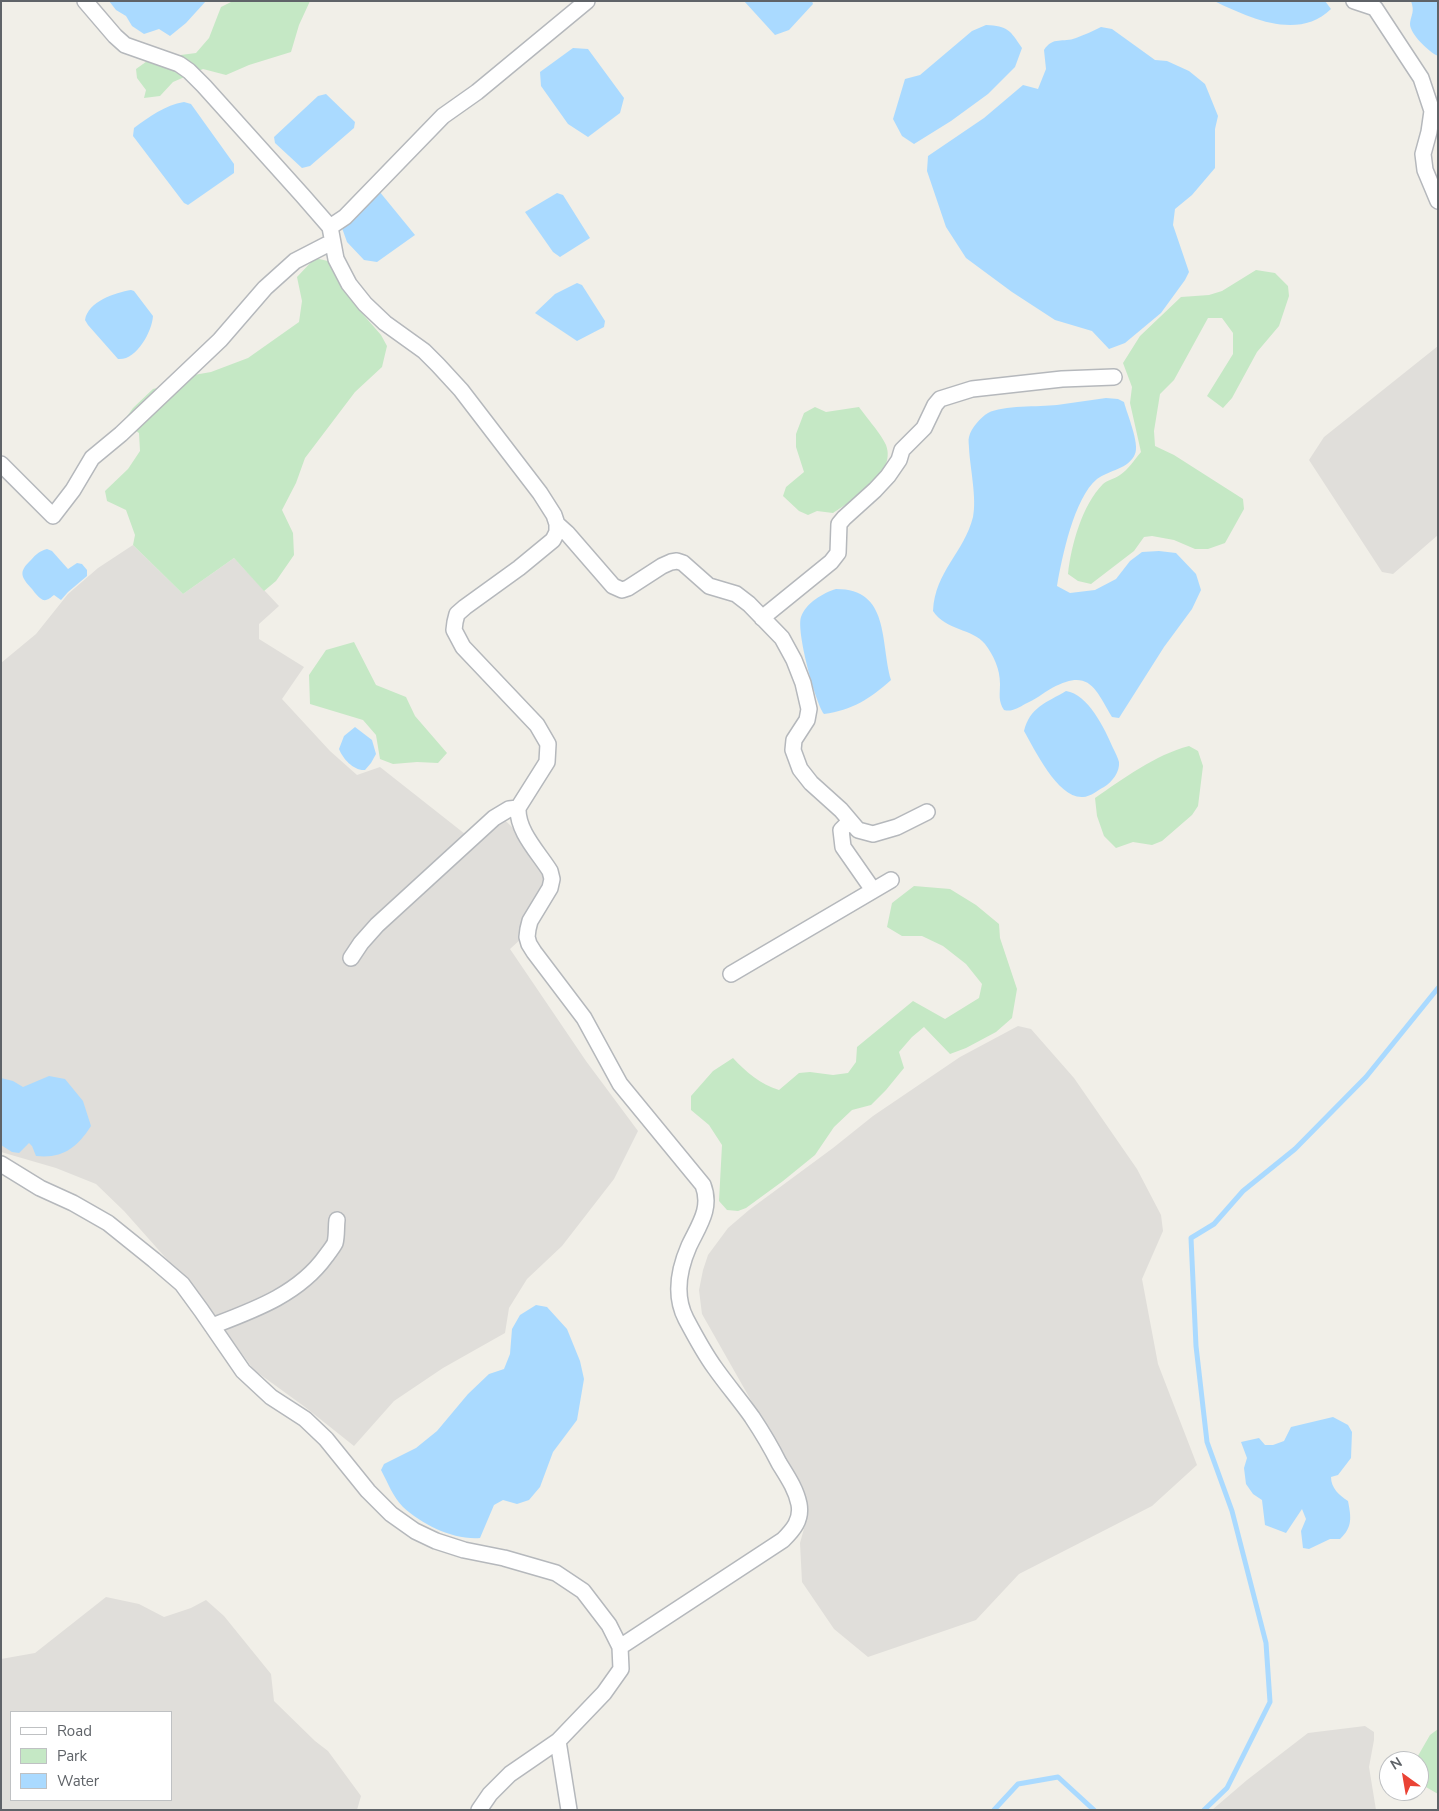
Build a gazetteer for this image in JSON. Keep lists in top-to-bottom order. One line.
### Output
{"legend":["Road","Park","Water"],"north":"top left"}
